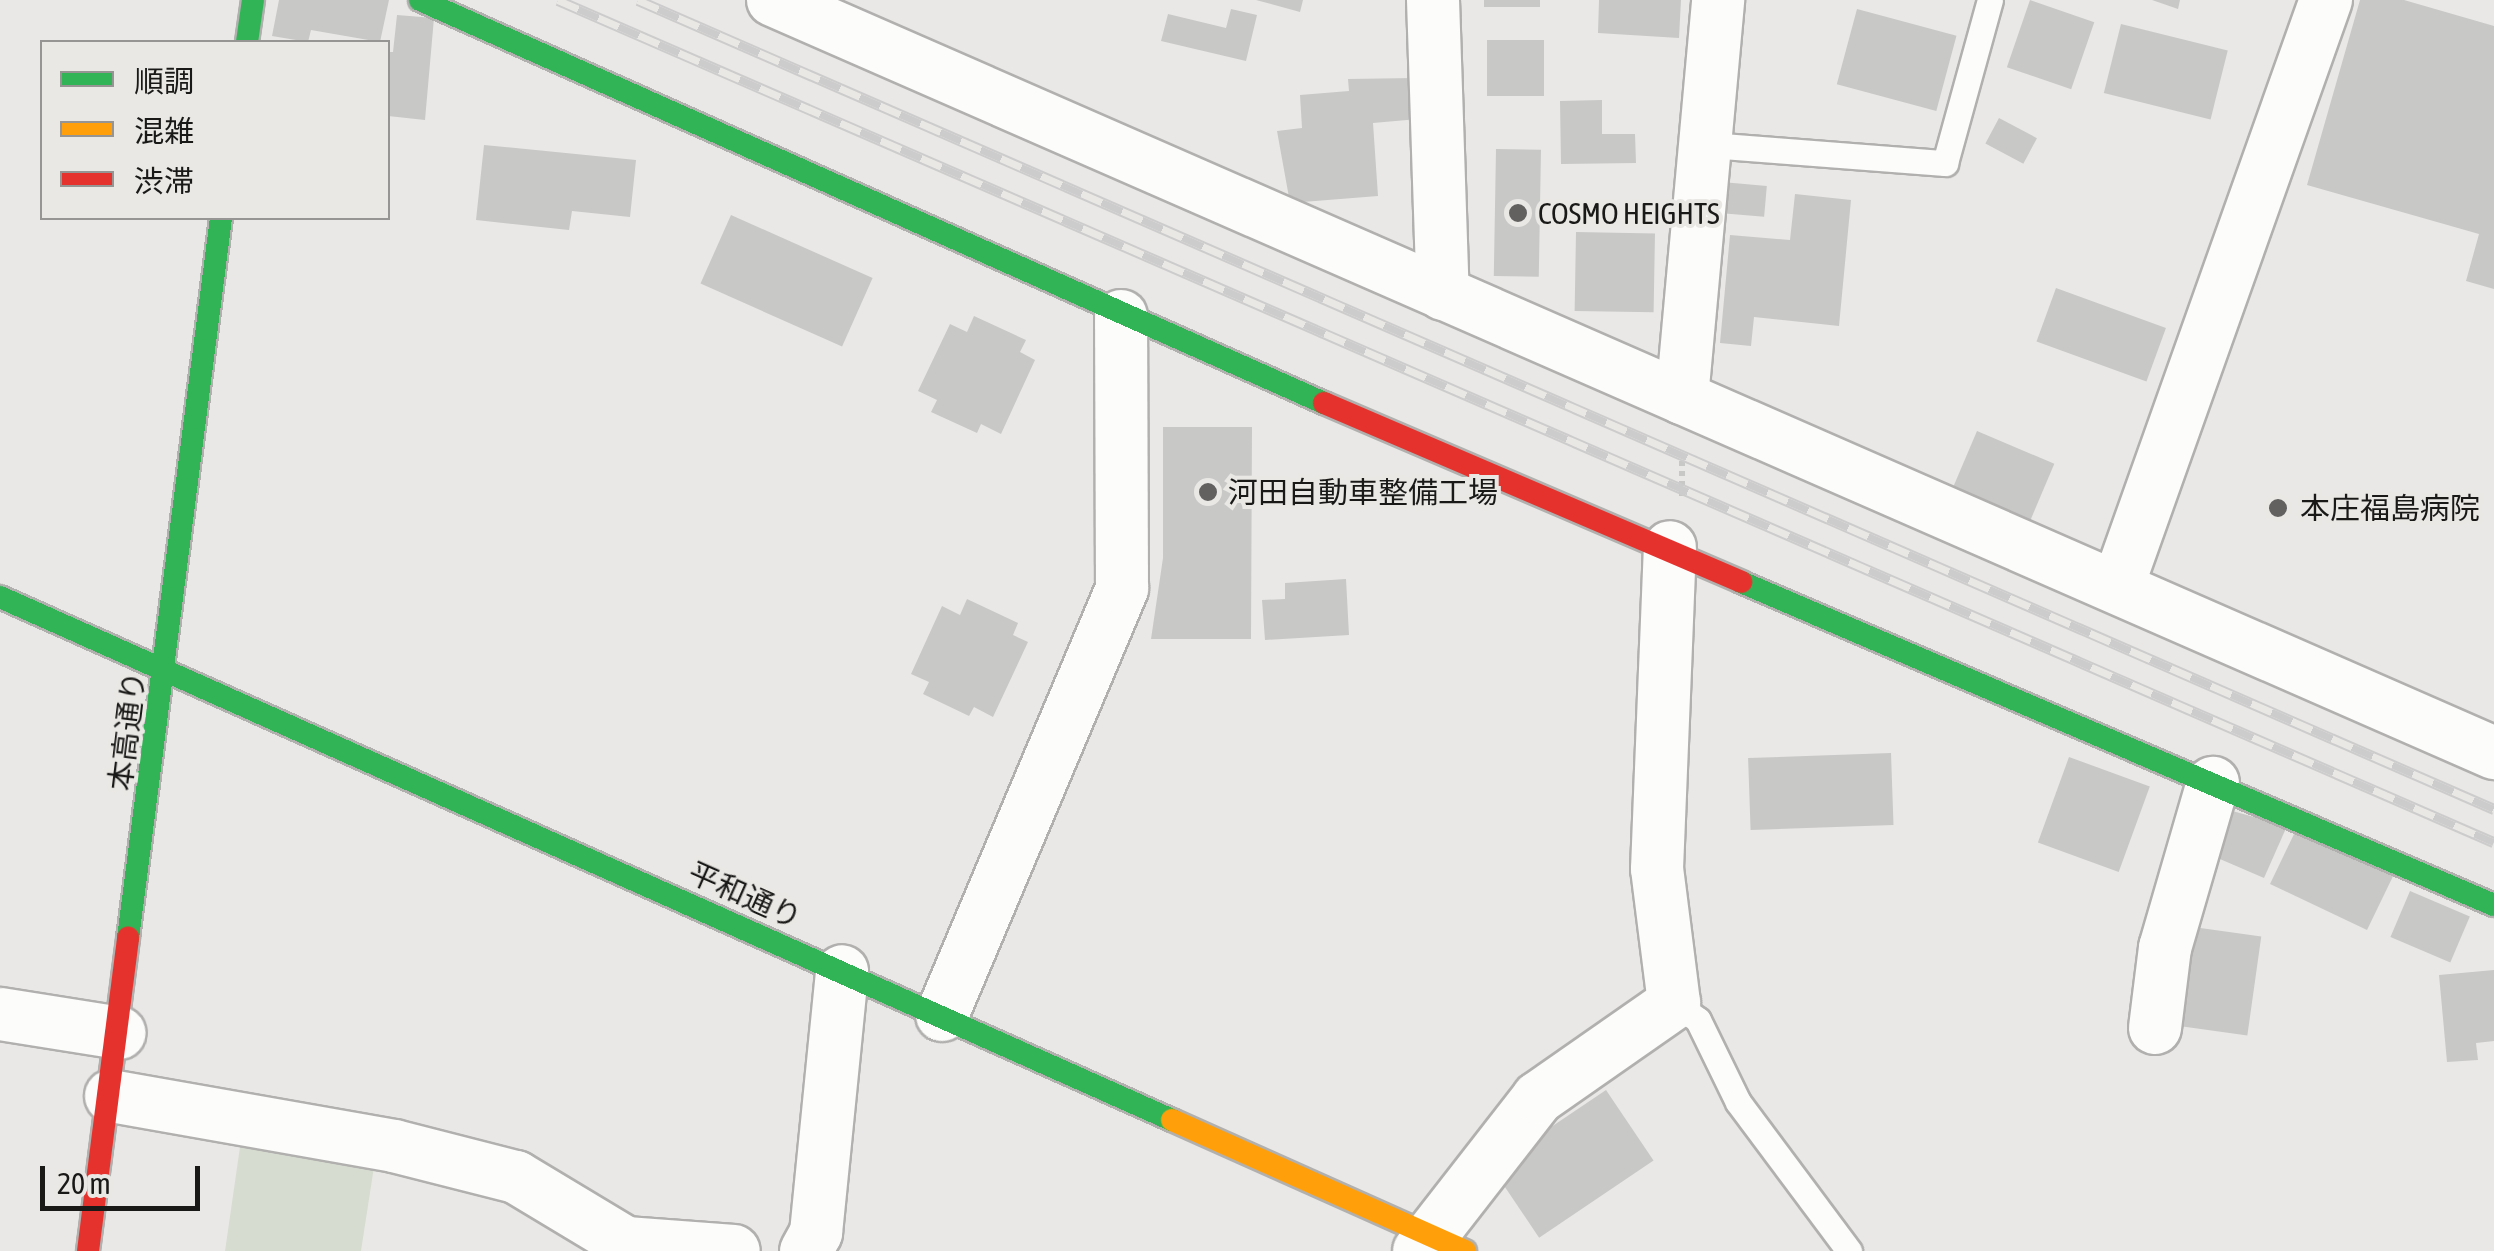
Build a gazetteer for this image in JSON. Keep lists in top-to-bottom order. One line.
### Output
{"streets":{"street":["本高通り","平和通り"]},"crossings":[["本高通り","平和通り"]],"places":["COSMO HEIGHTS","河田自動車整備工場","本庄福島病院"],"legend":["順調","混雑","渋滞"],"scale_bar":"20 m"}
